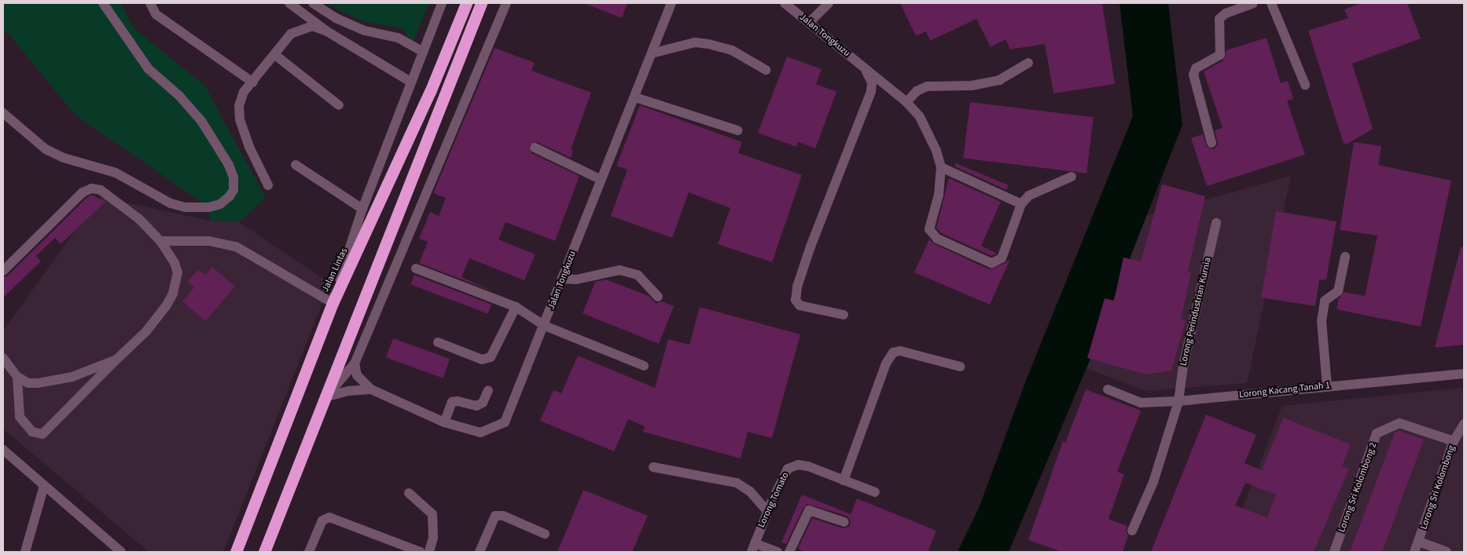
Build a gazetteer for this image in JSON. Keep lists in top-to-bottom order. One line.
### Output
{"streets":{"highway":["Jalan Lintas"],"street":["Jalan Tongkuzu","Lorong Perindustrian Kurnia","Lorong Kacang Tanah 1","Lorong Sri Kolombong 2","Lorong Sri Kolombong","Lorong Tomato"]},"crossings":[["Lorong Perindustrian Kurnia","Lorong Kacang Tanah 1"],["Lorong Sri Kolombong 2","Lorong Sri Kolombong"]]}
